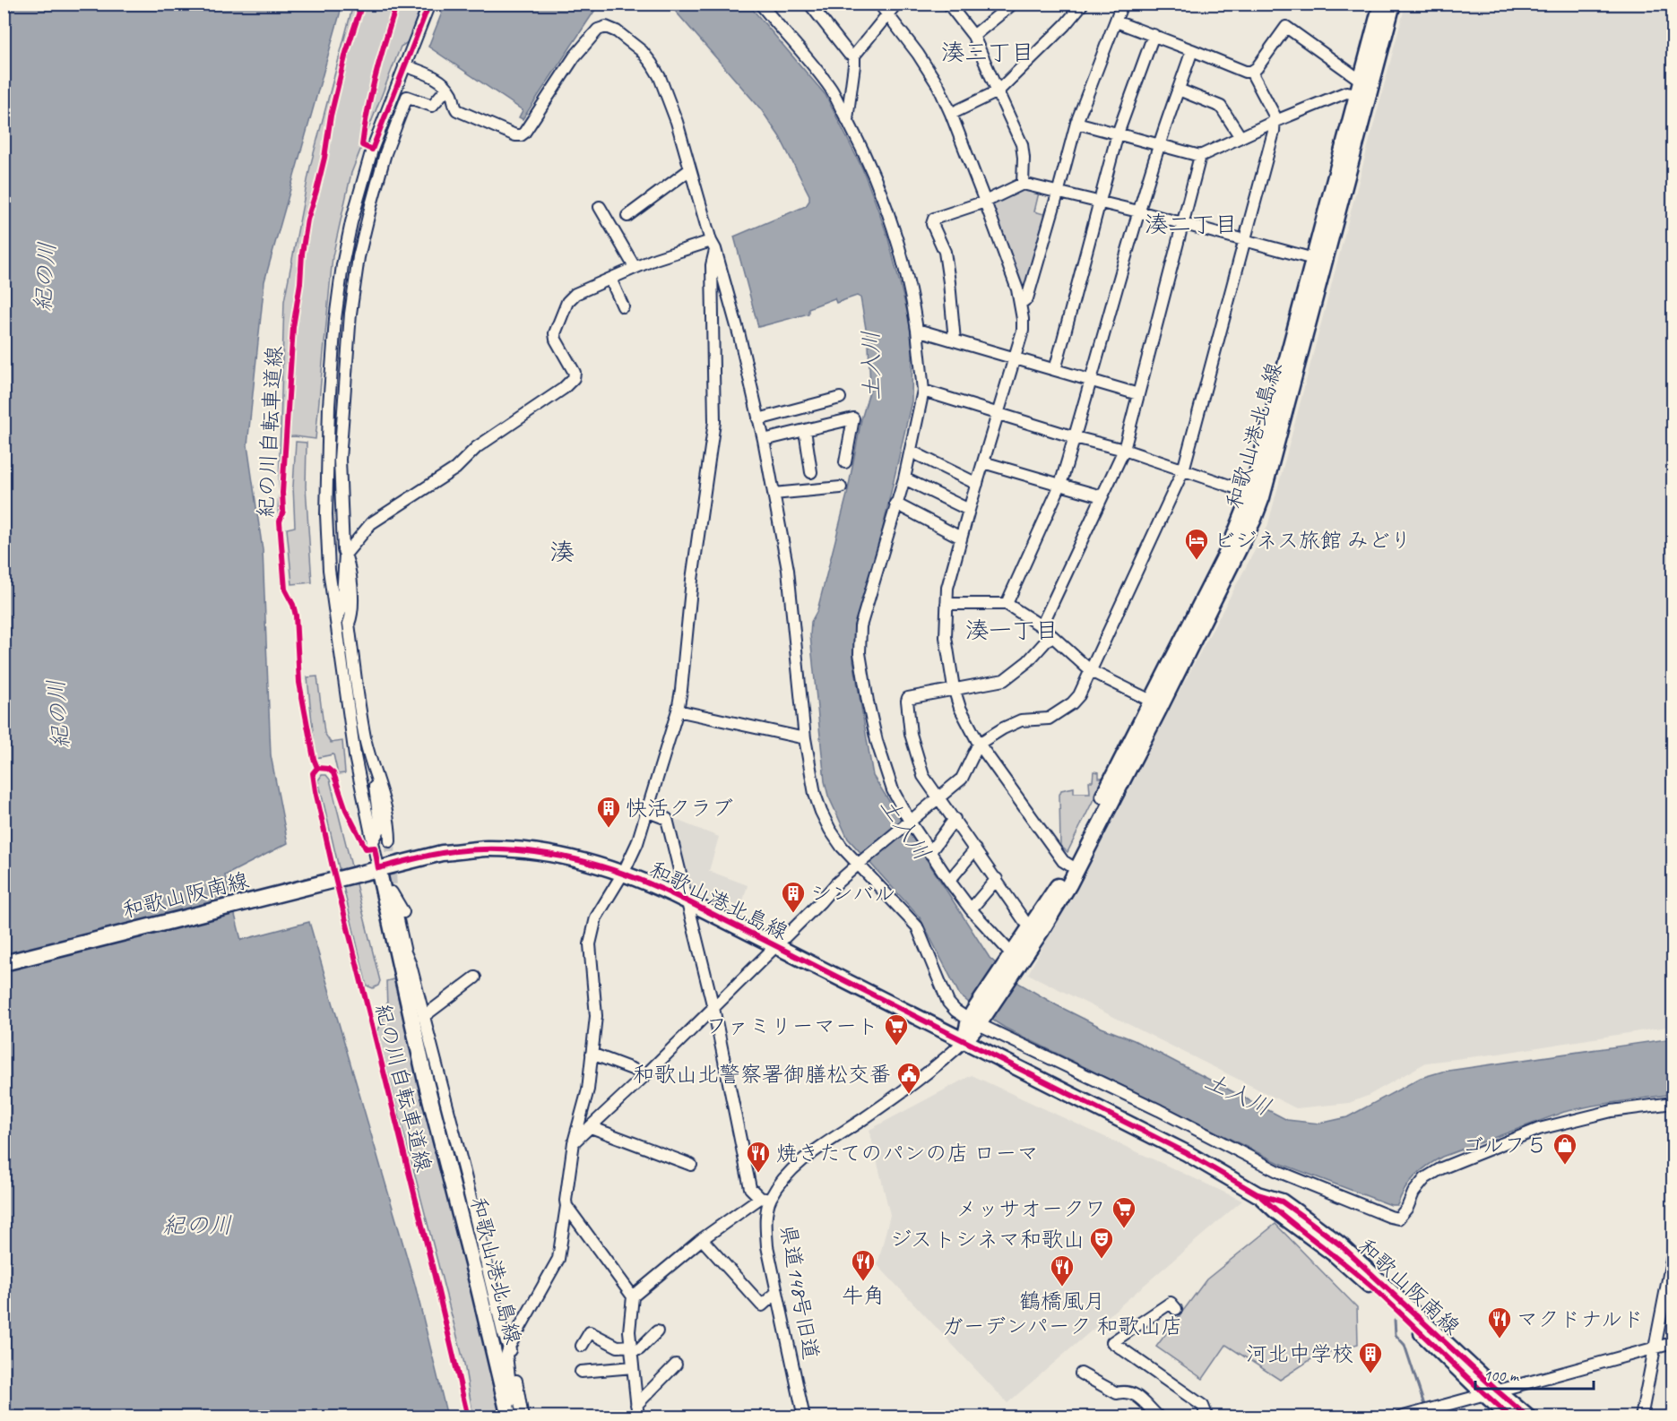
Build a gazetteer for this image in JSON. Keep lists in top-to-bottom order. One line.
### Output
{"streets":{"main road":["和歌山港北島線","和歌山阪南線"],"street":["県道148号旧道"],"cycle path":["紀の川自転車道線"]},"crossings":[["和歌山港北島線","和歌山阪南線"],["和歌山港北島線","県道148号旧道"],["和歌山阪南線","県道148号旧道"]],"districts":["湊三丁目","湊二丁目","湊","湊一丁目"],"water":["紀の川","土入川"],"places":{"hotel":["ビジネス旅館 みどり"],"building":["快活クラブ","シンバル","河北中学校"],"supermarket":["ファミリーマート","メッサオークワ"],"public building":["和歌山北警察署御膳松交番"],"shop":["ゴルフ５"],"restaurant":["焼きたてのパンの店 ローマ","牛角","鶴橋風月 ガーデンパーク 和歌山店","マクドナルド"],"theatre":["ジストシネマ和歌山"]},"scale_bar":"100 m"}
